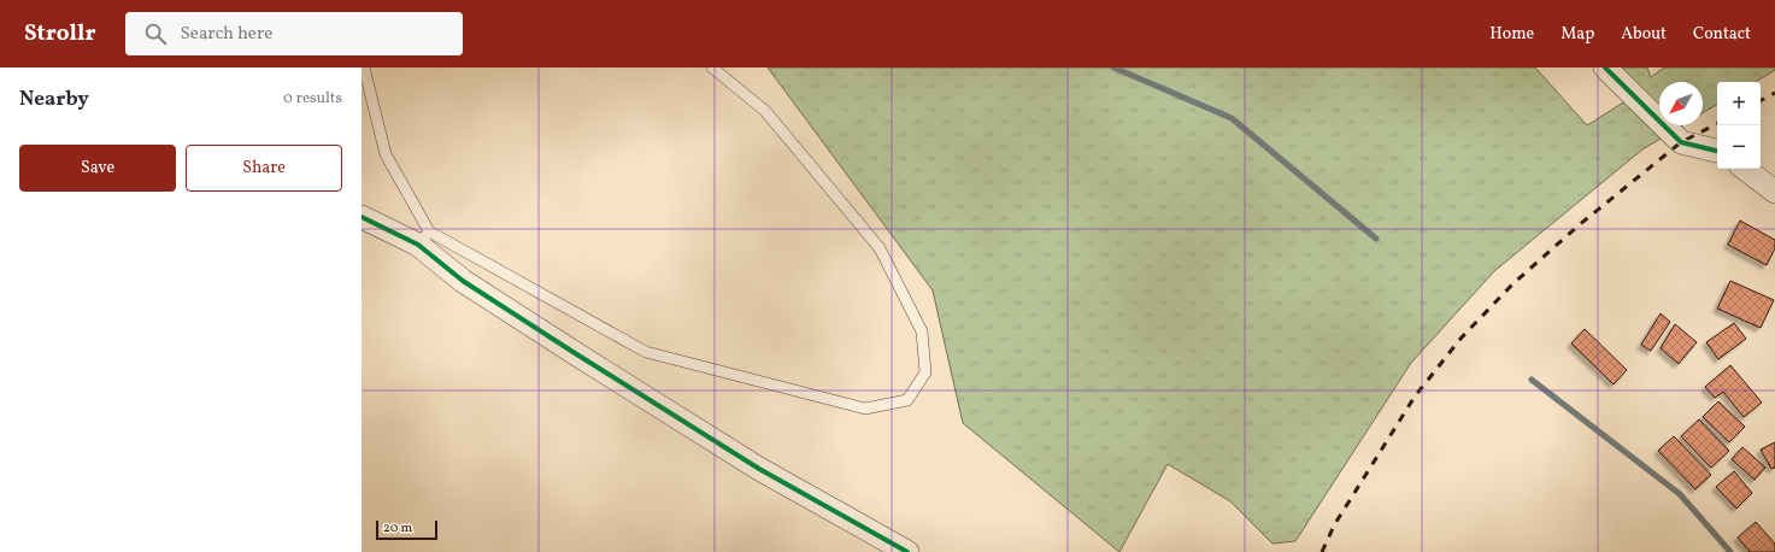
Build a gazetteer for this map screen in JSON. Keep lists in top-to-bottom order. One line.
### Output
{"scale_bar":"20 m","north":"bottom left","page":{"header":"Strollr","search":"Search here","nav":["Home","Map","About","Contact"],"heading":["Nearby","0 results"],"map_buttons":["+","−"],"buttons":["Save","Share"],"scale":"20 m"}}
